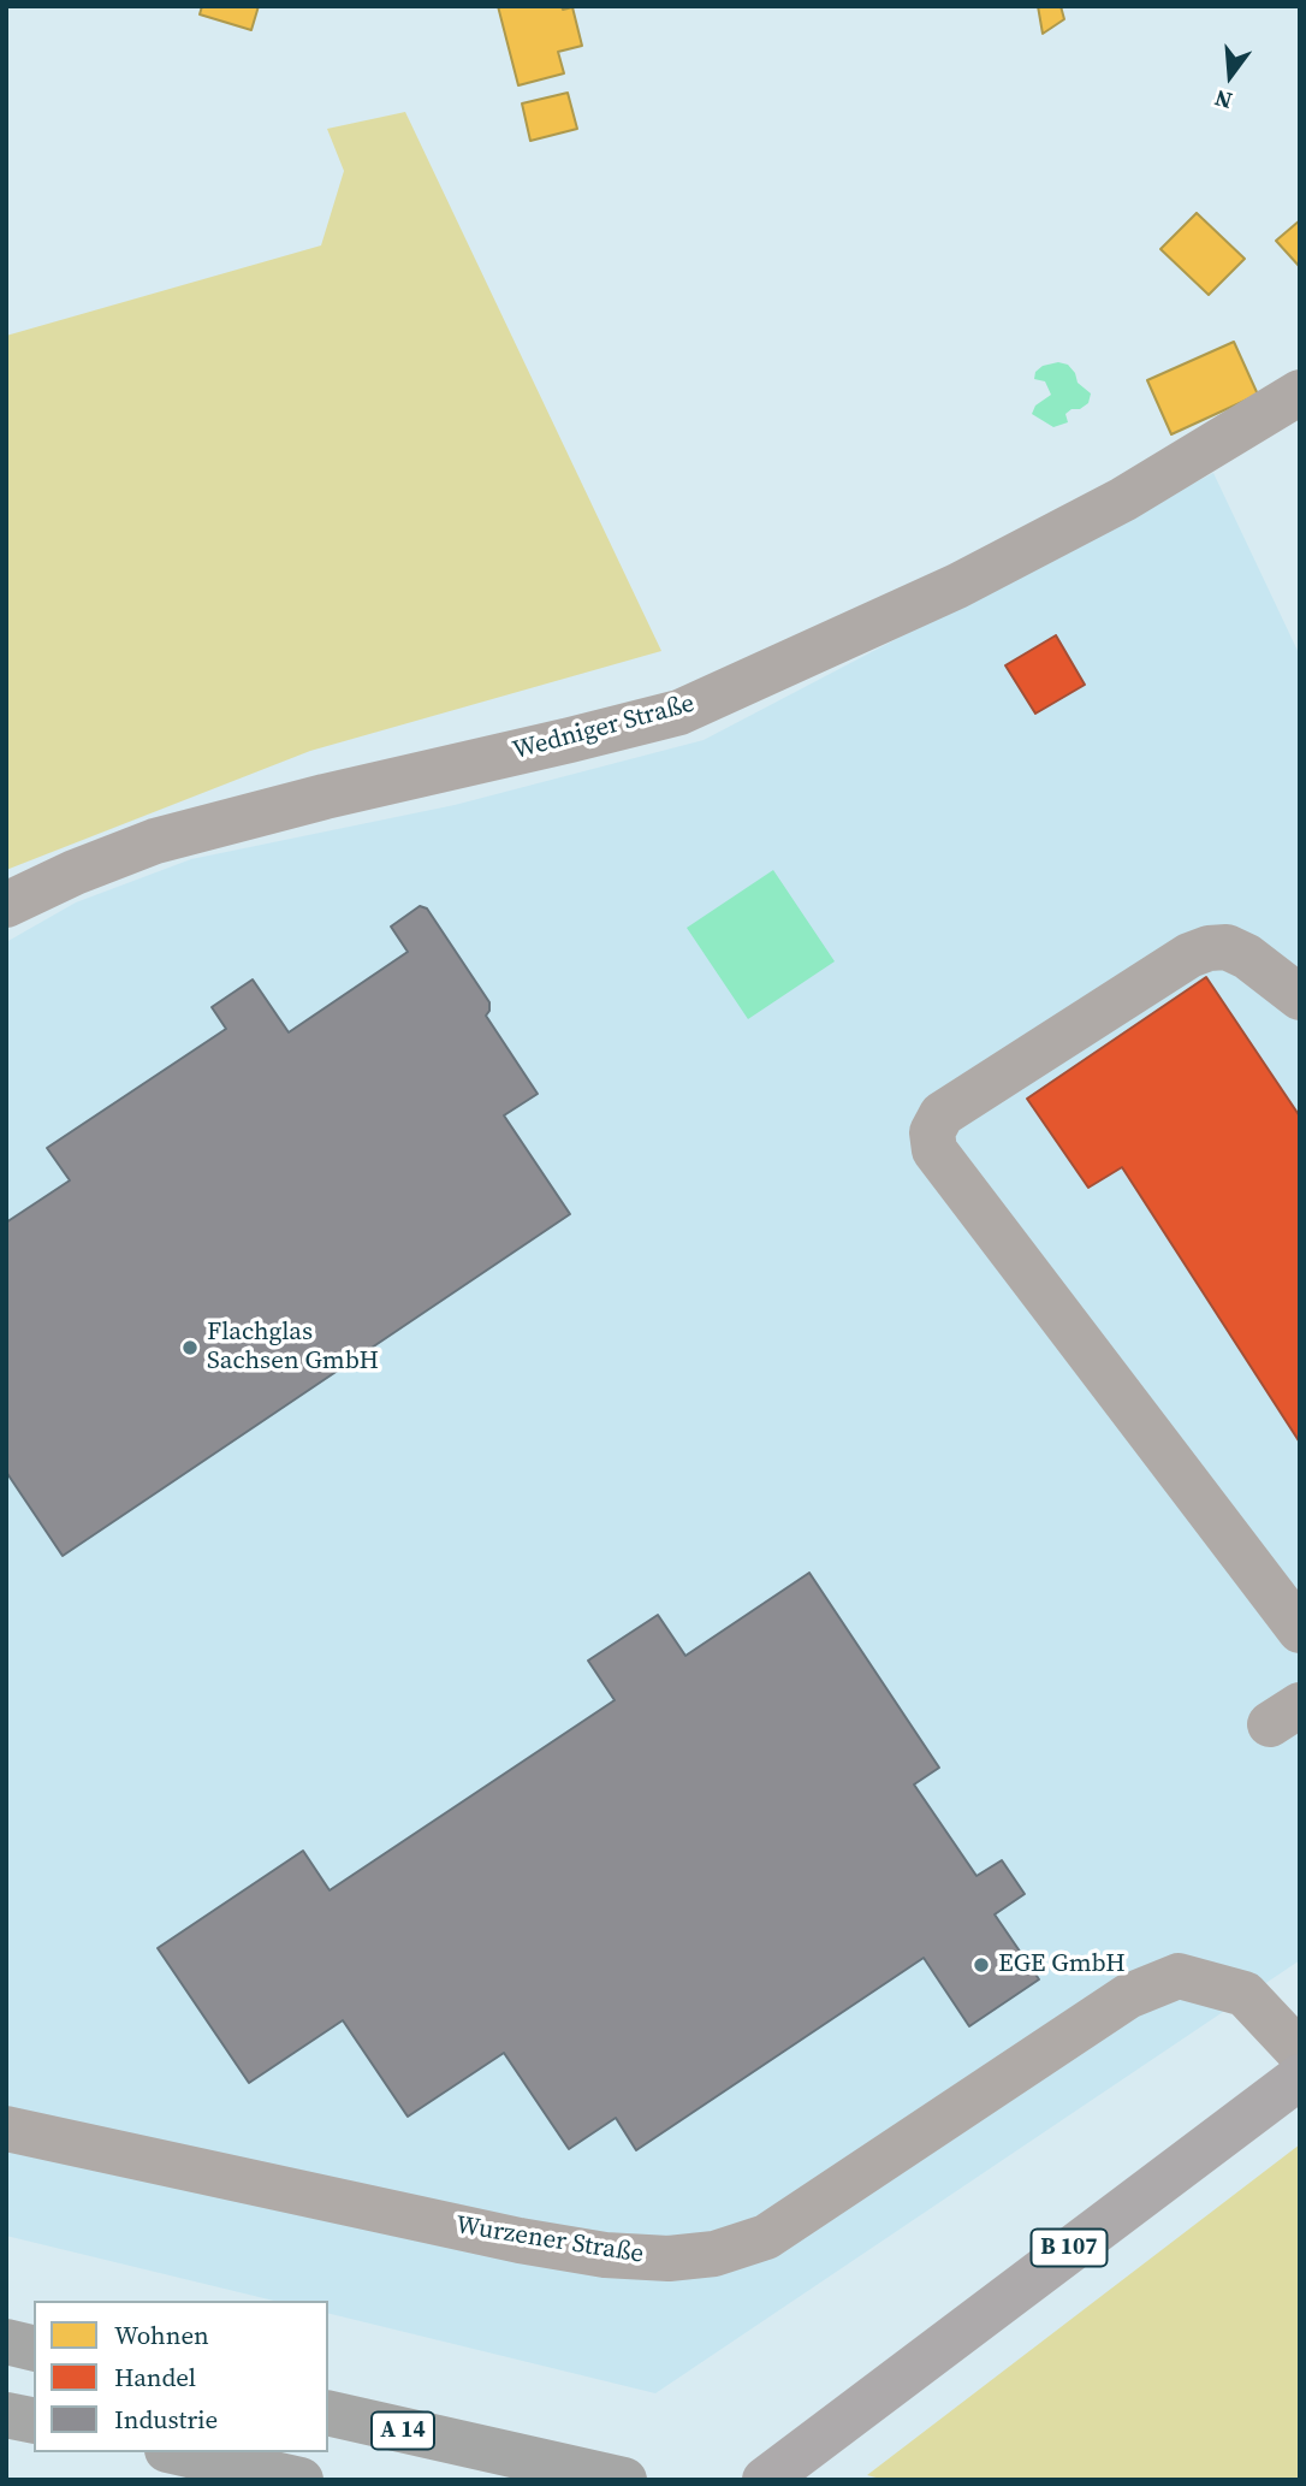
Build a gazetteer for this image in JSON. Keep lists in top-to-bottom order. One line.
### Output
{"streets":{"highway":["A 14"],"main road":["B 107"],"street":["Wedniger Straße","Wurzener Straße"]},"places":["Flachglas Sachsen GmbH","EGE GmbH"],"legend":["Wohnen","Handel","Industrie"],"north":"bottom"}
